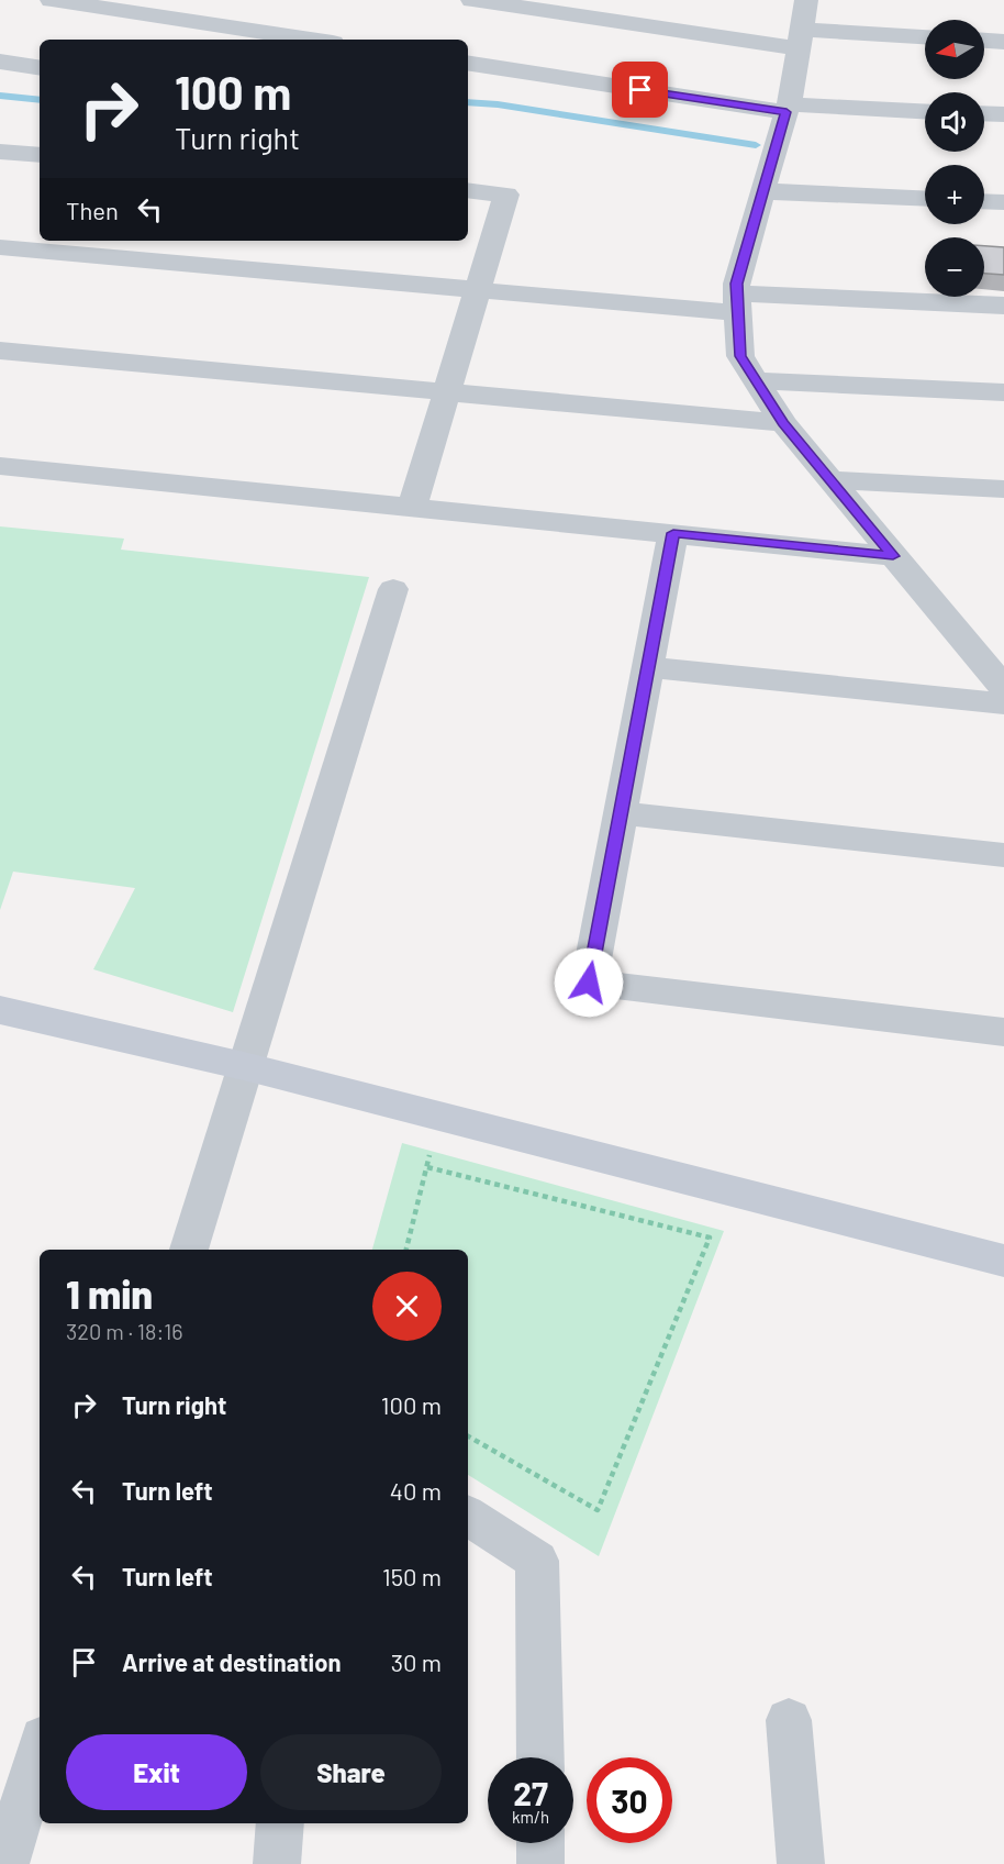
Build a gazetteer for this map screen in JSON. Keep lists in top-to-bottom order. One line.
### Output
{"north":"left","page":{"map_buttons":["+","−"],"turn":["100 m","Turn right"],"then":"Then","heading":["1 min","320 m · 18:16"],"list":[{"name":"Turn right","value":"100 m"},{"name":"Turn left","value":"40 m"},{"name":"Turn left","value":"150 m"},{"name":"Arrive at destination","value":"30 m"}],"buttons":["Exit","Share"],"speed":"27 km/h","limit":"30"}}
